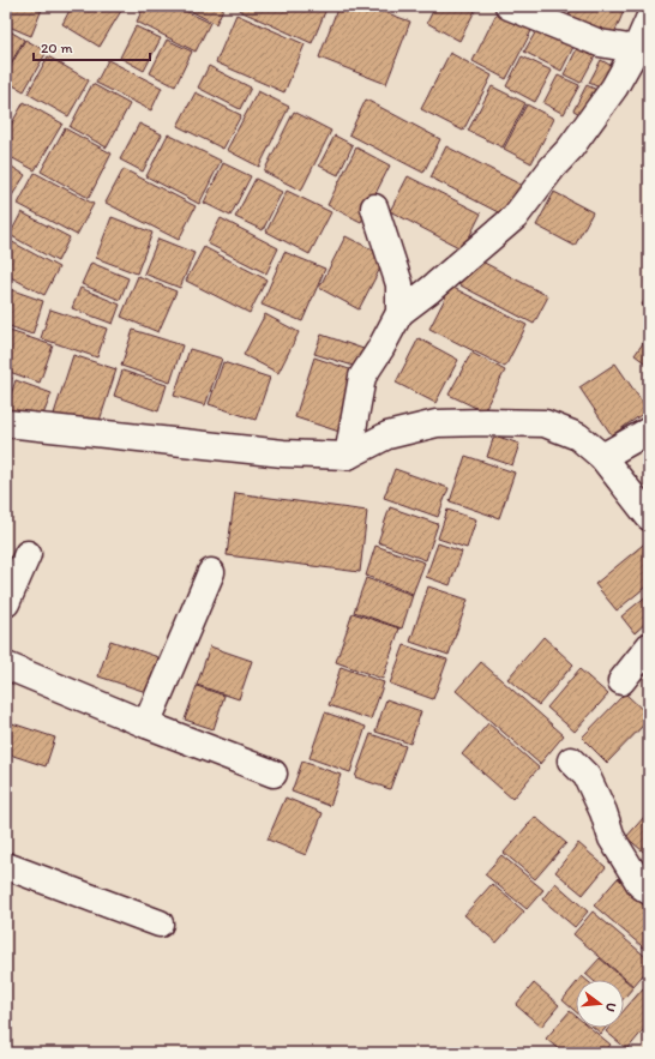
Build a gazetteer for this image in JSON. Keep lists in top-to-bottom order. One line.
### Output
{"scale_bar":"20 m","north":"right"}
